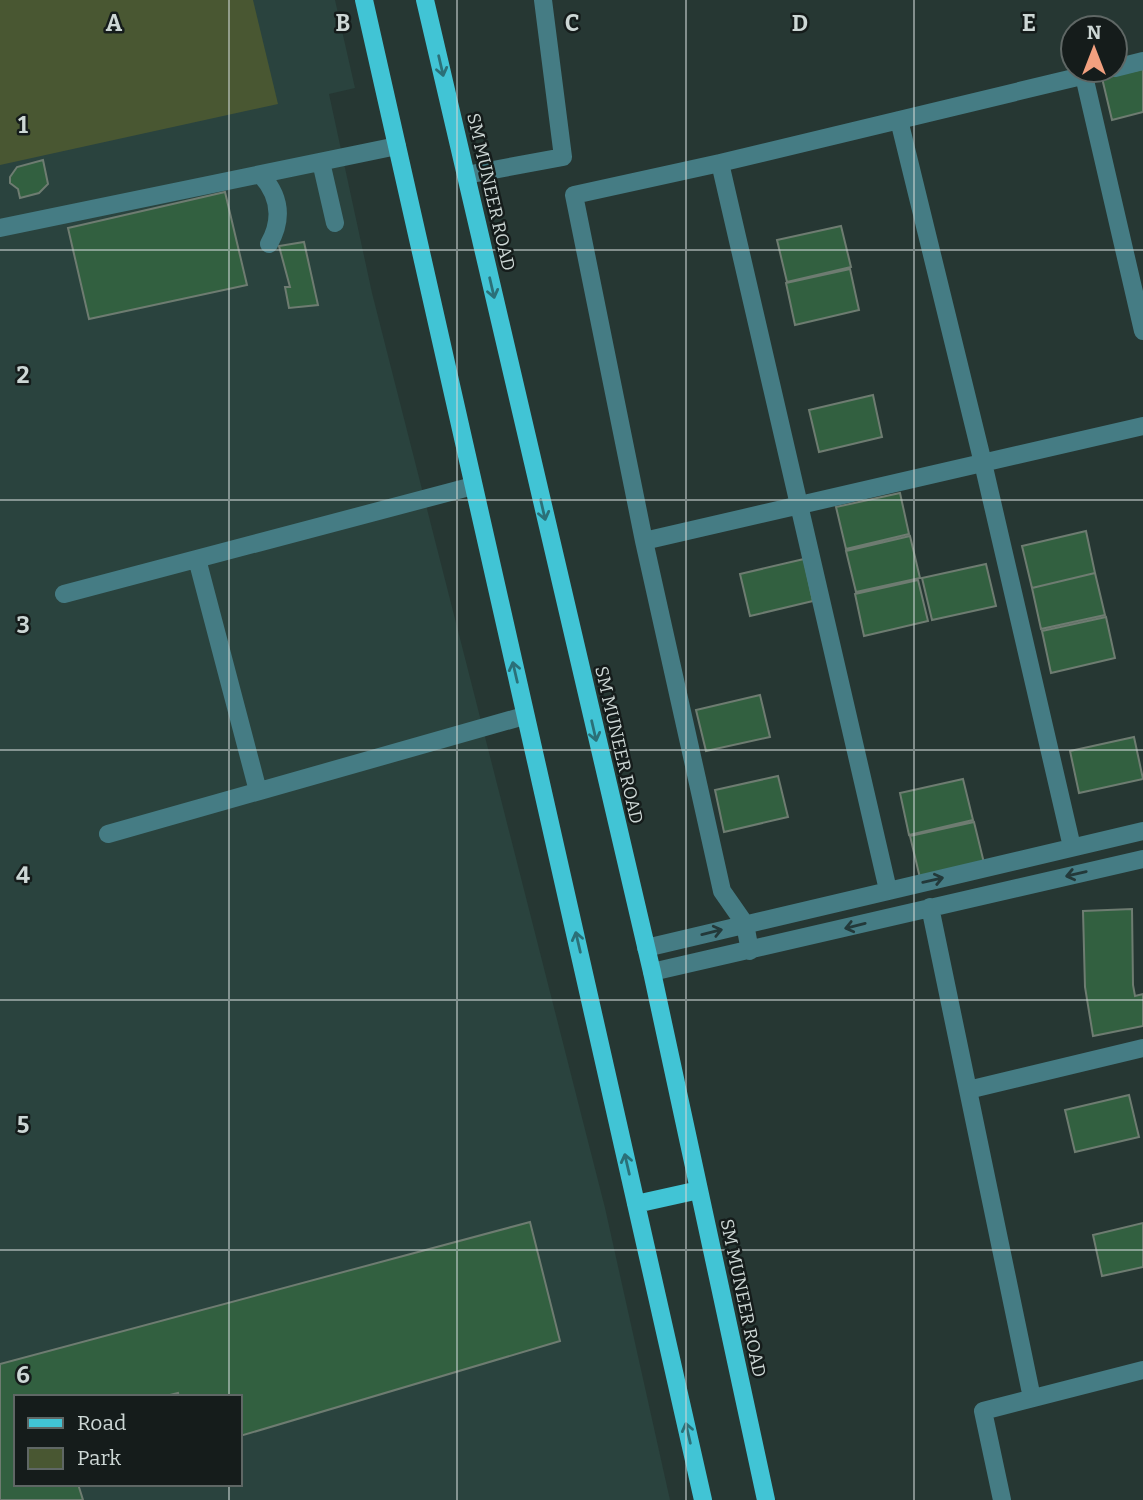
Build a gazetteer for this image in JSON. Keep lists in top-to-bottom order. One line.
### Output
{"streets":{"main road":["SM MUNEER ROAD"]},"legend":["Road","Park"],"north":"top","grid":{"columns":["A","B","C","D","E"],"rows":["1","2","3","4","5","6"]}}
